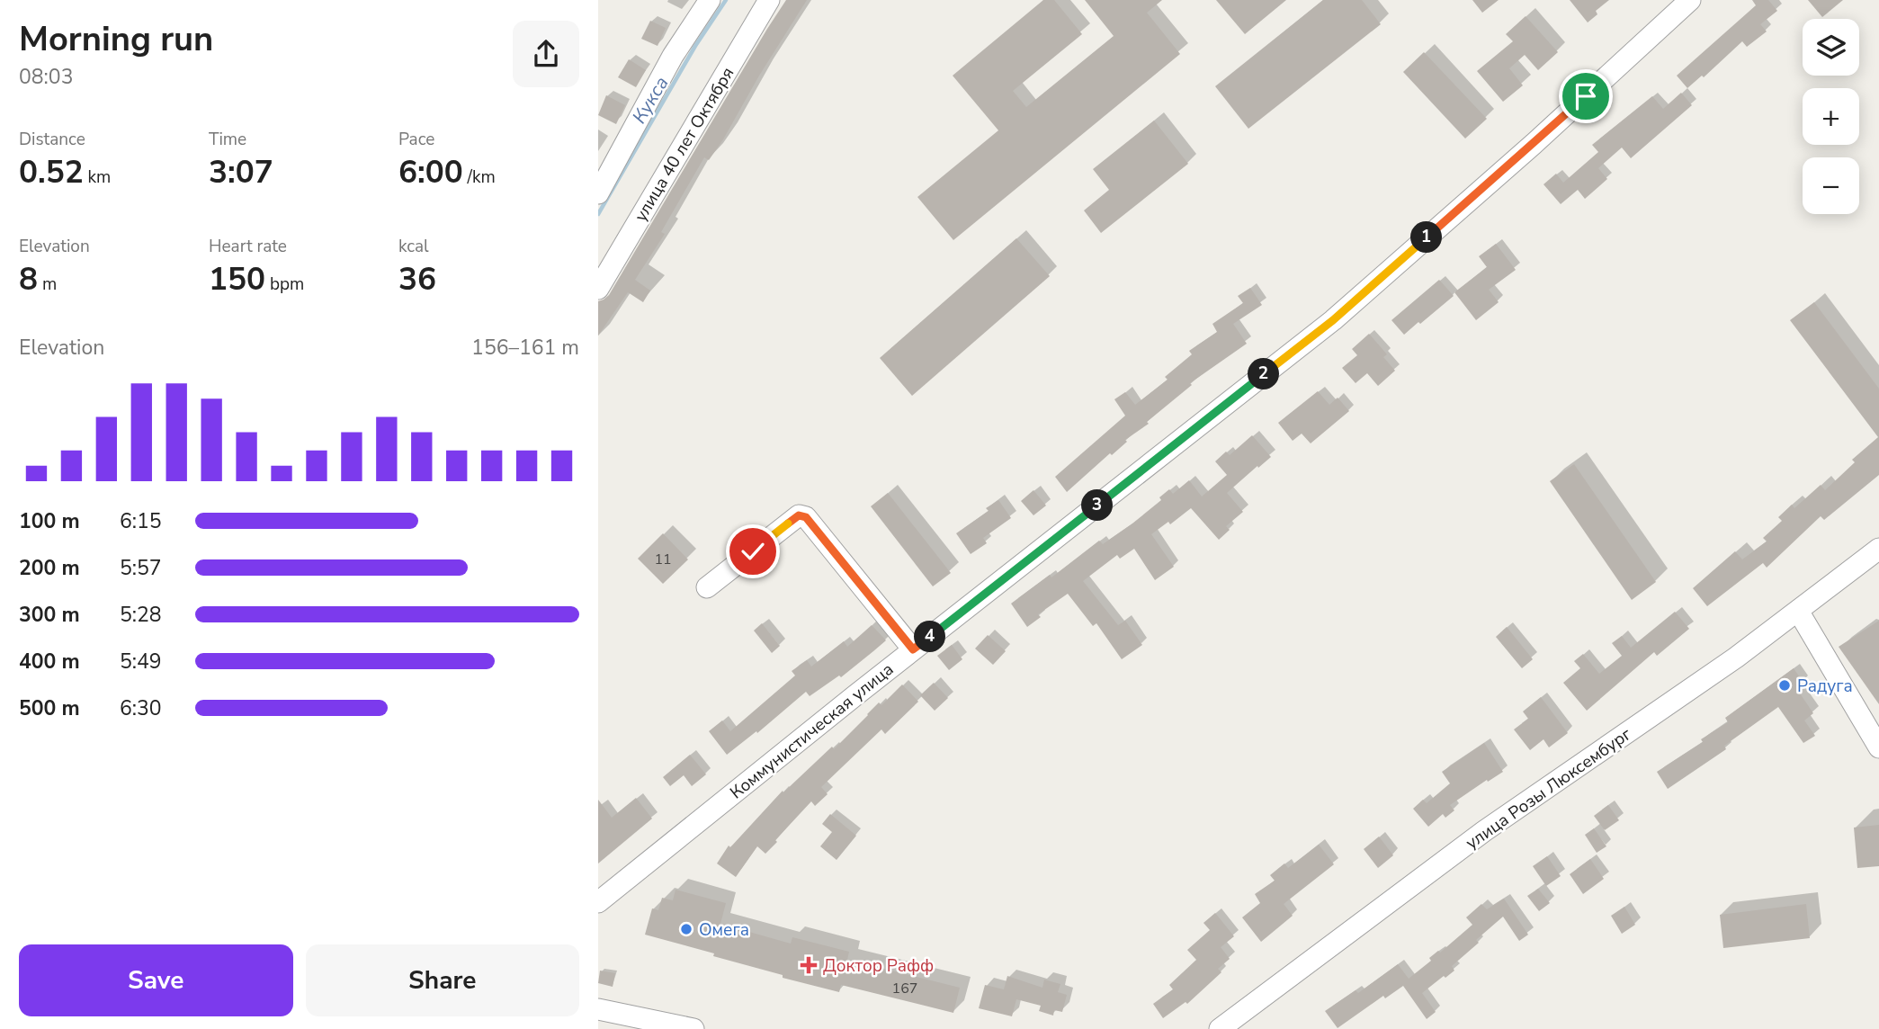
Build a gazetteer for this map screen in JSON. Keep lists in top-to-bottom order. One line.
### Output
{"streets":{"street":["улица 40 лет Октября","Коммунистическая улица","улица Розы Люксембург"]},"water":["Кукса"],"places":{"other":["Радуга","Омега"],"health":["Доктор Рафф"]},"house_numbers":["11","167"],"page":{"heading":["Morning run","08:03"],"map_buttons":["+","−"],"stats":[["Distance","0.52 km"],["Time","3:07"],["Pace","6:00 /km"],["Elevation","8 m"],["Heart rate","150 bpm"],["kcal","36"]],"pins":["1","2","3","4"],"chart":["Elevation","156–161 m"],"list":[{"name":"100 m","note":"6:15"},{"name":"200 m","note":"5:57"},{"name":"300 m","note":"5:28"},{"name":"400 m","note":"5:49"},{"name":"500 m","note":"6:30"}],"buttons":["Save","Share"]}}
